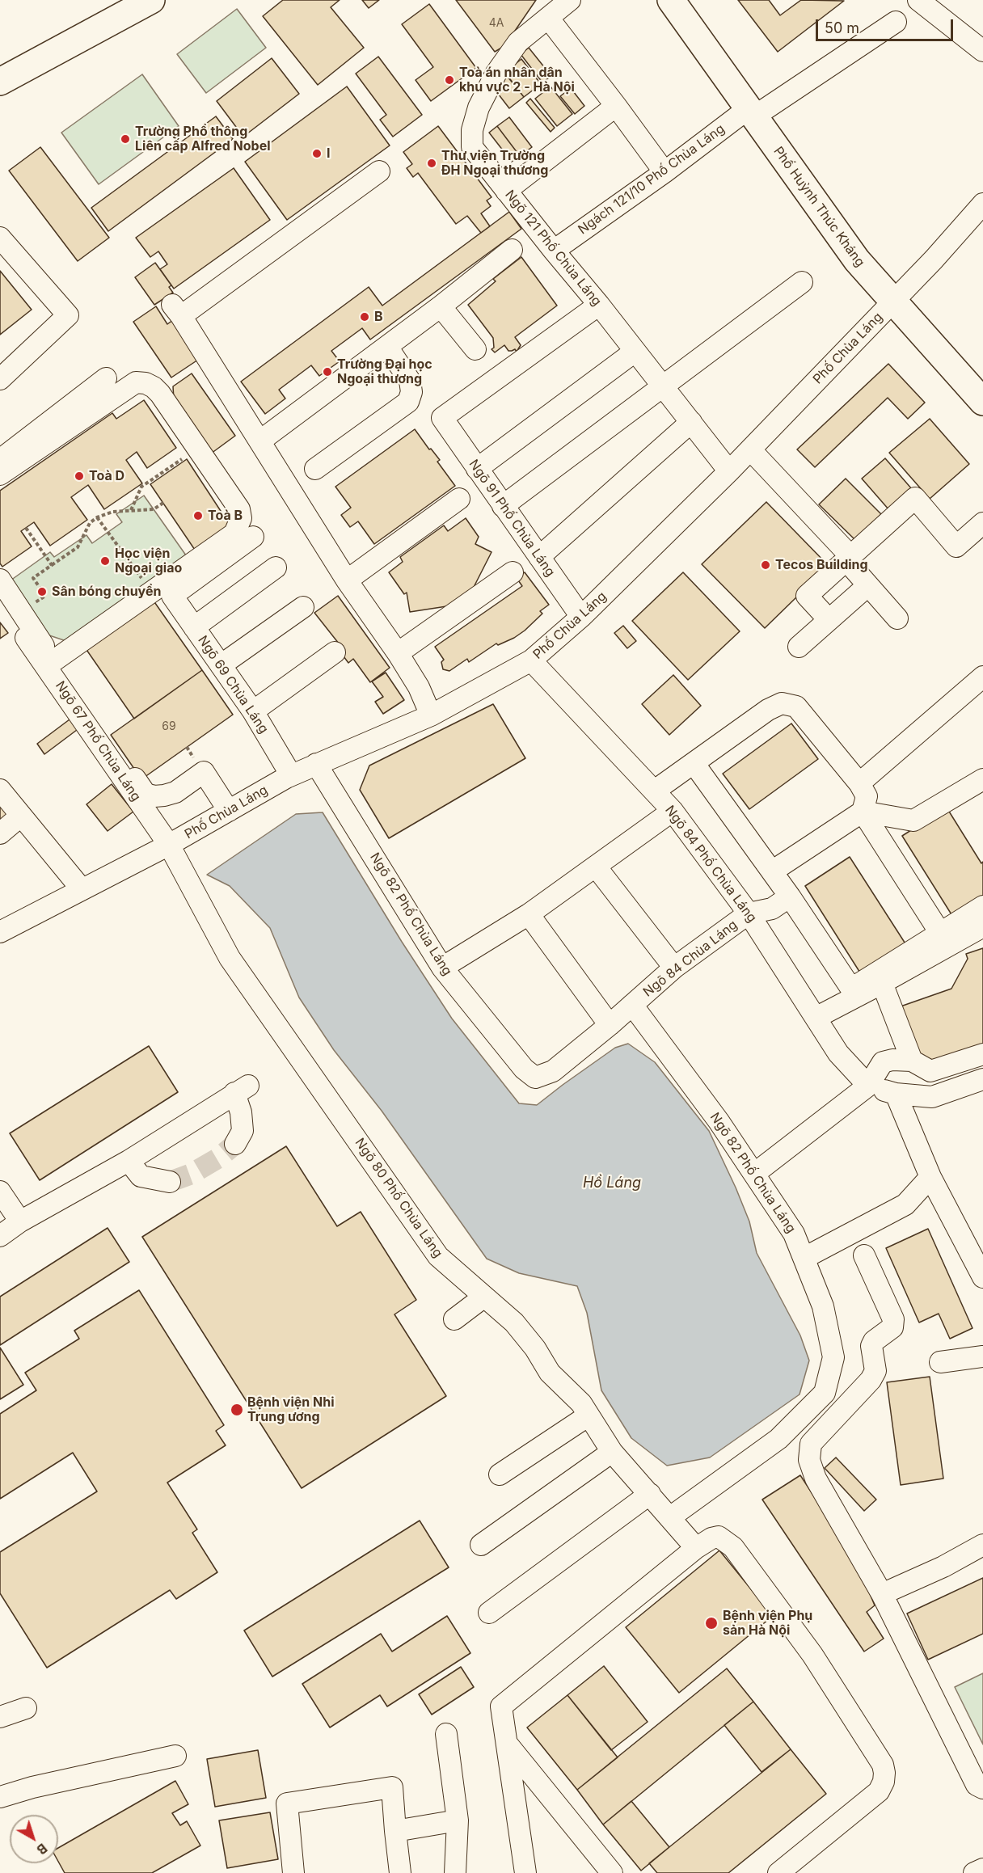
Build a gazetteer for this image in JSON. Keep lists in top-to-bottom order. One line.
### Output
{"streets":{"main road":["Phố Huỳnh Thúc Kháng"],"street":["Ngách 121/10 Phố Chùa Láng","Ngõ 121 Phố Chùa Láng","Phố Chùa Láng","Ngõ 91 Phố Chùa Láng","Ngõ 69 Chùa Láng","Ngõ 67 Phố Chùa Láng","Ngõ 84 Phố Chùa Láng","Ngõ 82 Phố Chùa Láng","Ngõ 84 Chùa Láng","Ngõ 80 Phố Chùa Láng"]},"crossings":[["Ngách 121/10 Phố Chùa Láng","Phố Huỳnh Thúc Kháng"],["Ngách 121/10 Phố Chùa Láng","Ngõ 121 Phố Chùa Láng"],["Phố Huỳnh Thúc Kháng","Phố Chùa Láng"],["Ngõ 121 Phố Chùa Láng","Phố Chùa Láng"],["Ngõ 121 Phố Chùa Láng","Ngõ 91 Phố Chùa Láng"],["Phố Chùa Láng","Ngõ 91 Phố Chùa Láng"],["Phố Chùa Láng","Ngõ 69 Chùa Láng"],["Phố Chùa Láng","Ngõ 67 Phố Chùa Láng"],["Phố Chùa Láng","Ngõ 84 Phố Chùa Láng"],["Phố Chùa Láng","Ngõ 82 Phố Chùa Láng"],["Phố Chùa Láng","Ngõ 80 Phố Chùa Láng"],["Ngõ 67 Phố Chùa Láng","Ngõ 80 Phố Chùa Láng"],["Ngõ 84 Phố Chùa Láng","Ngõ 84 Chùa Láng"],["Ngõ 82 Phố Chùa Láng","Ngõ 84 Chùa Láng"],["Ngõ 82 Phố Chùa Láng","Ngõ 80 Phố Chùa Láng"]],"water":["Hồ Láng"],"places":["Toà án nhân dân khu vực 2 - Hà Nội","Trường Phổ thông Liên cấp Alfred Nobel","I","Thư viện Trường ĐH Ngoại thương","B","Trường Đại học Ngoại thương","Toà D","Toà B","Học viện Ngoại giao","Tecos Building","Sân bóng chuyền","Bệnh viện Nhi Trung ương","Bệnh viện Phụ sản Hà Nội"],"house_numbers":["4A","69"],"scale_bar":"50 m","north":"bottom right"}
